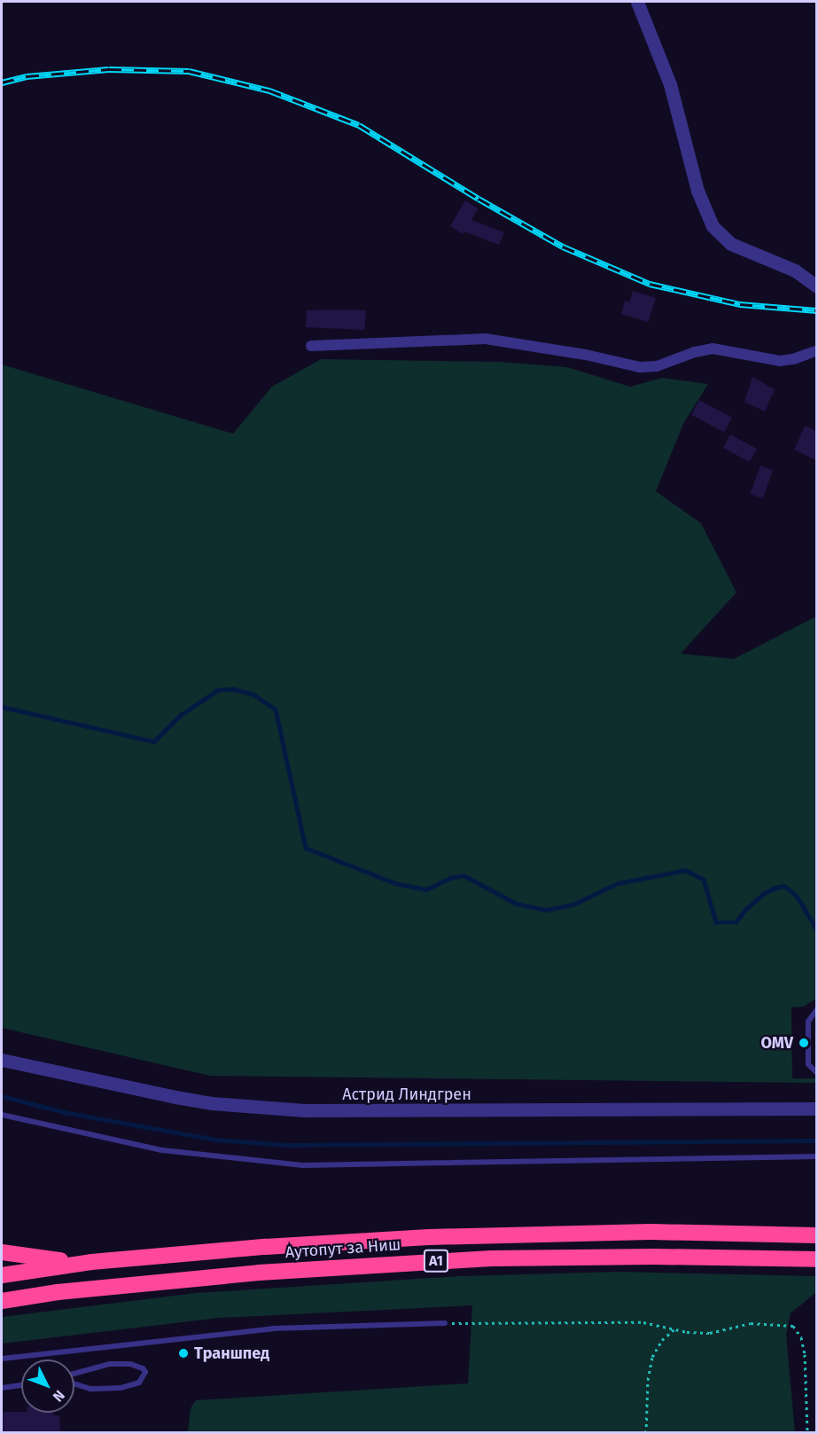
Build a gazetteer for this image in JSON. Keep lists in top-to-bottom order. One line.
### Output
{"streets":{"highway":["Аутопут за Ниш","A1"],"street":["Астрид Линдгрен"]},"places":["OMV","Траншпед"],"north":"bottom right"}
